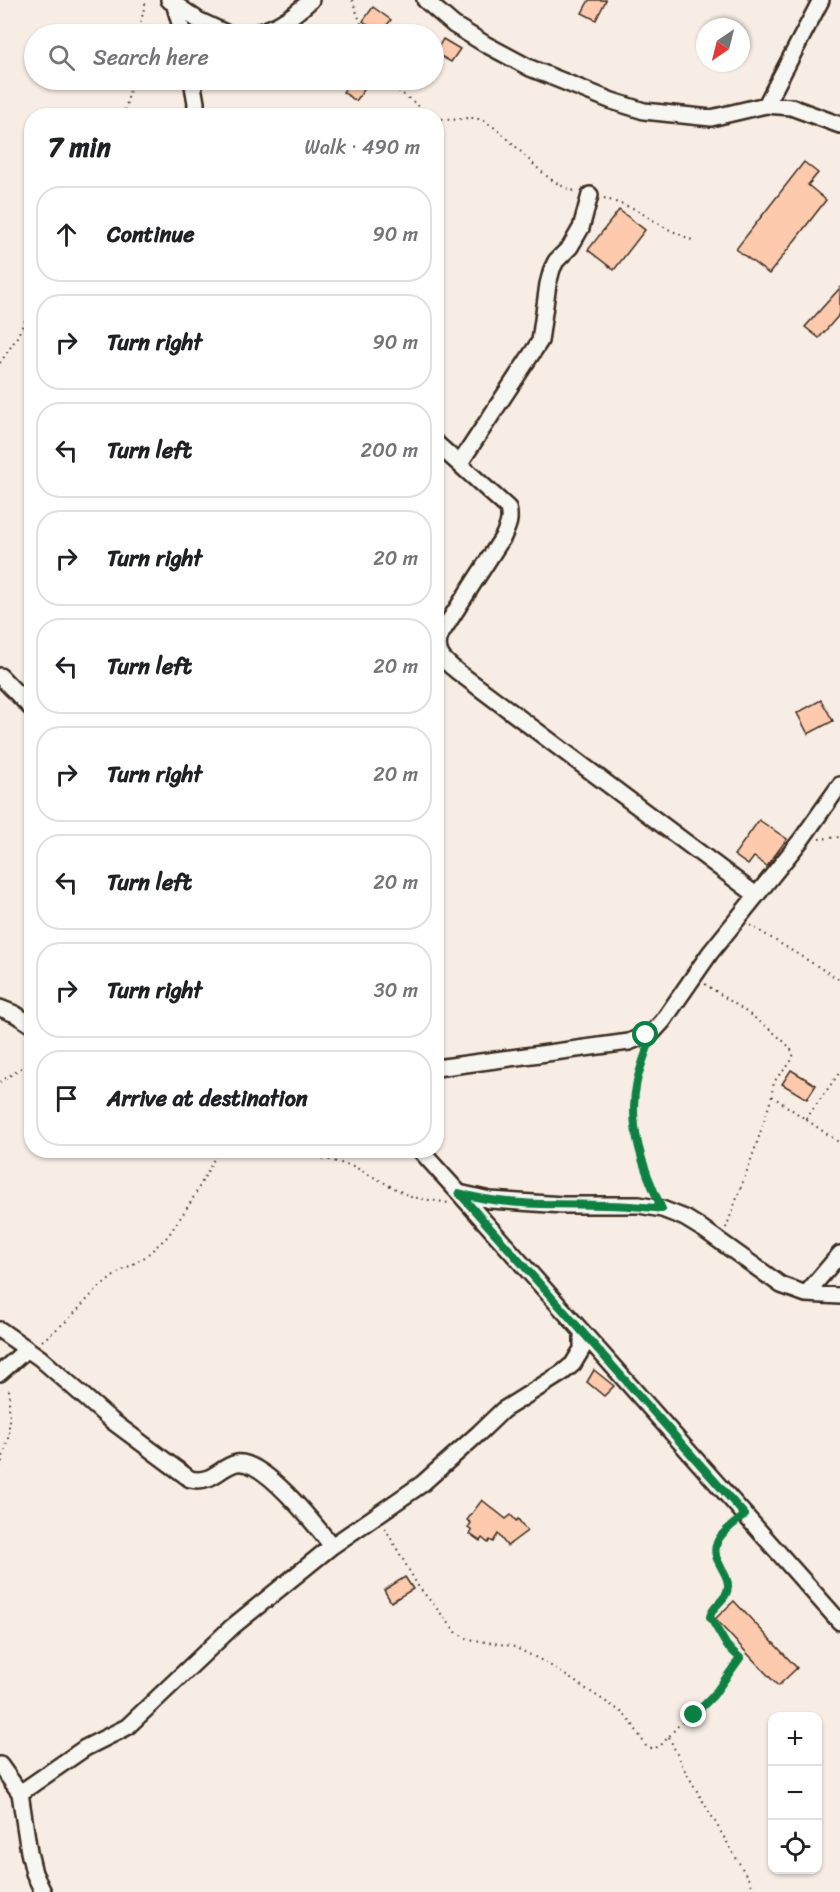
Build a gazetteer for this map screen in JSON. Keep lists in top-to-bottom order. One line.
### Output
{"north":"bottom left","page":{"search":"Search here","heading":["7 min","Walk · 490 m"],"list":[["Continue","90 m"],["Turn right","90 m"],["Turn left","200 m"],["Turn right","20 m"],["Turn left","20 m"],["Turn right","20 m"],["Turn left","20 m"],["Turn right","30 m"],"Arrive at destination"],"map_buttons":["+","−"]}}
